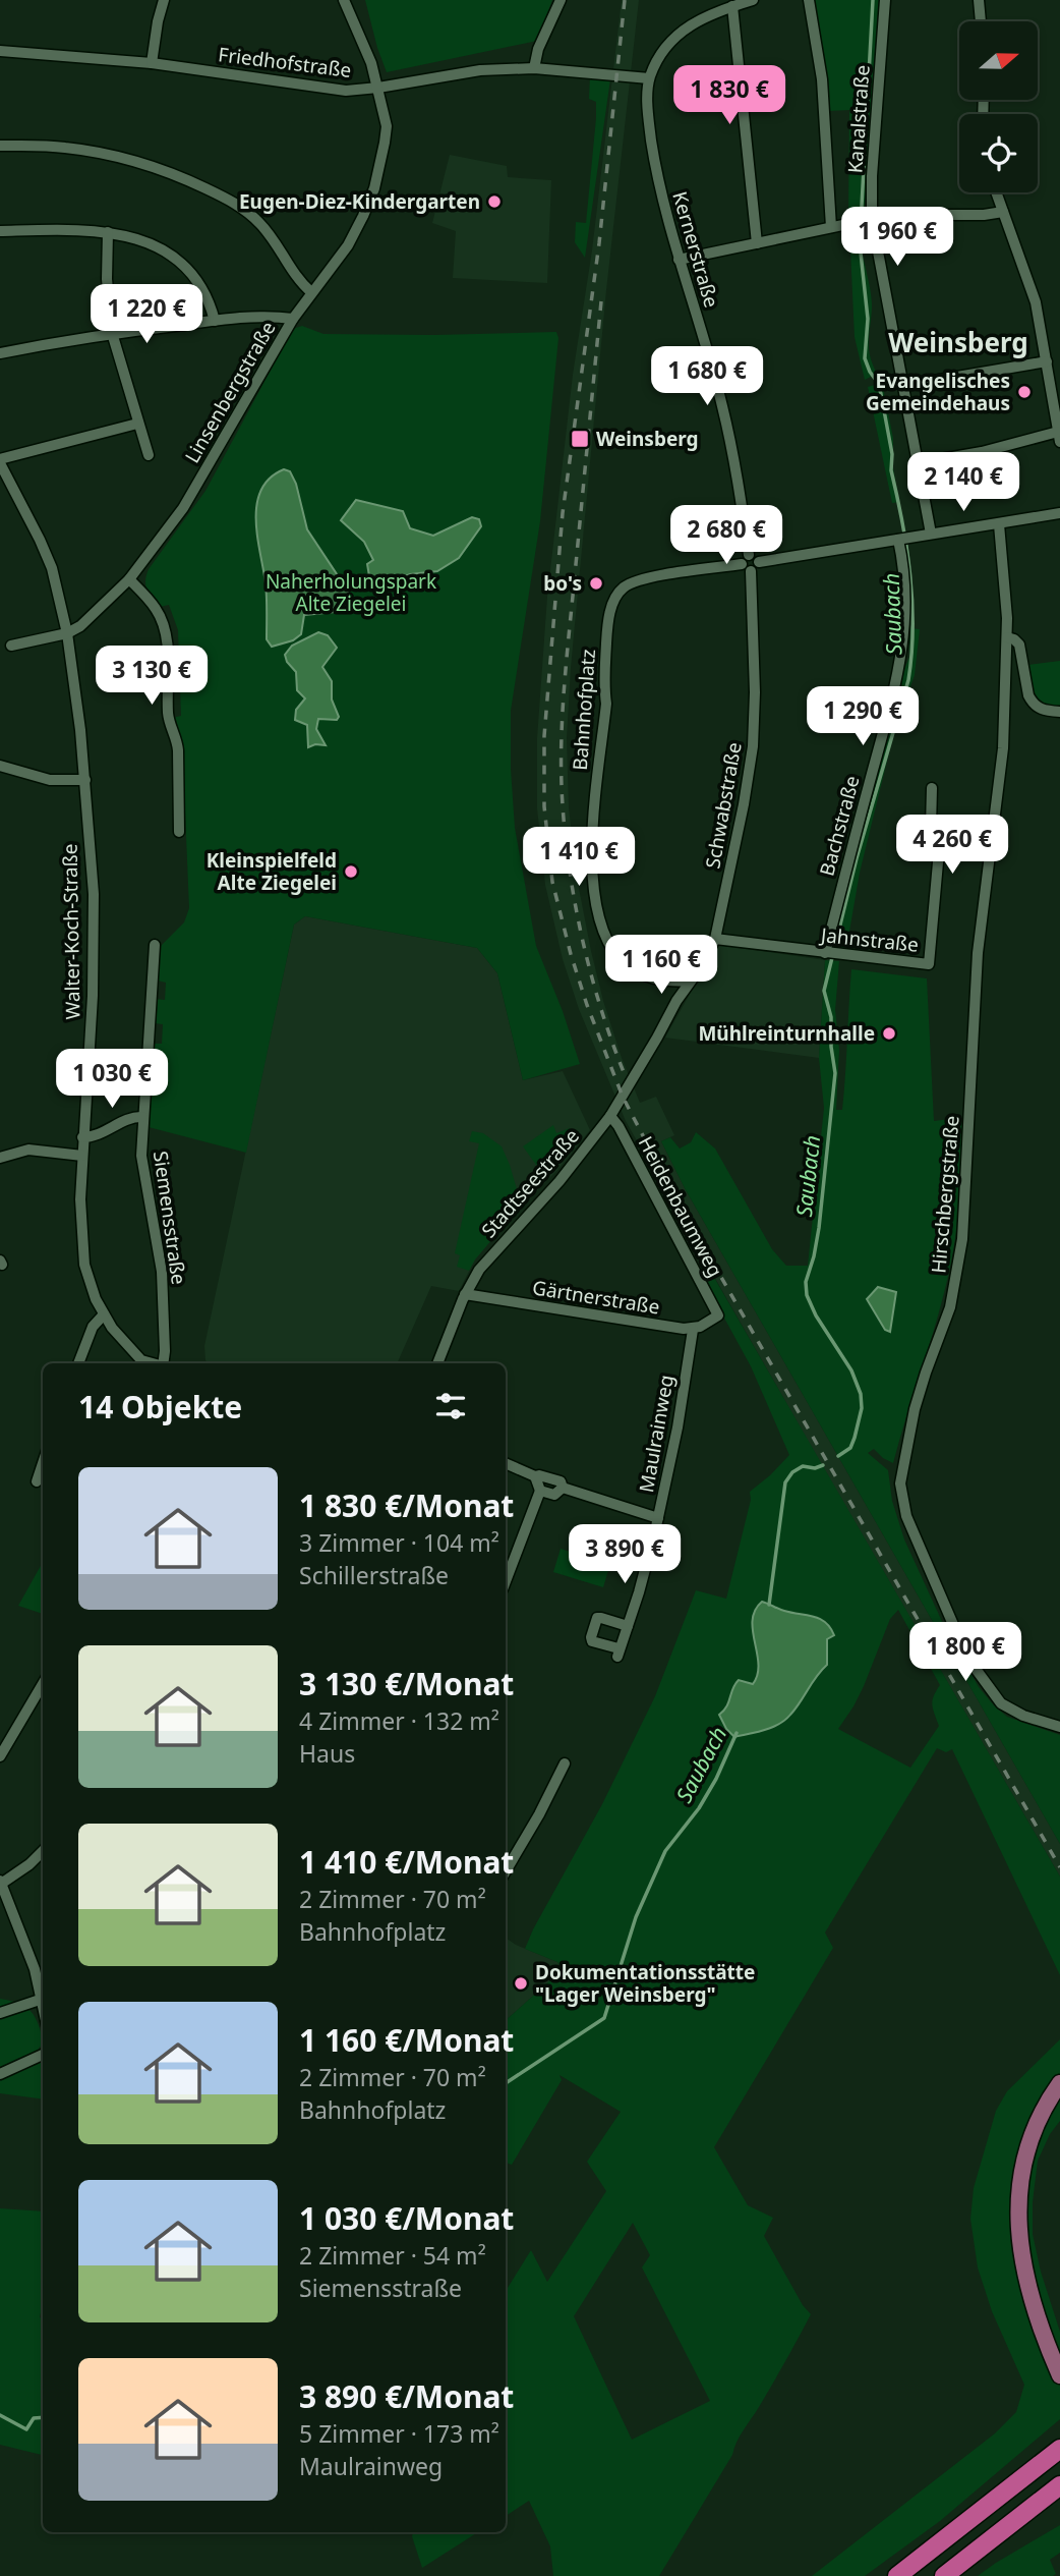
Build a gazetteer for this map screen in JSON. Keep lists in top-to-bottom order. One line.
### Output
{"streets":{"street":["Friedhofstraße","Kanalstraße","Kernerstraße","Linsenbergstraße","Bahnhofplatz","Schwabstraße","Bachstraße","Walter-Koch-Straße","Jahnstraße","Stadtseestraße","Hirschbergstraße","Heidenbaumweg","Siemensstraße","Gärtnerstraße","Maulrainweg"]},"crossings":[["Friedhofstraße","Kernerstraße"],["Friedhofstraße","Linsenbergstraße"],["Kernerstraße","Bahnhofplatz"],["Kernerstraße","Schwabstraße"],["Linsenbergstraße","Walter-Koch-Straße"],["Bahnhofplatz","Schwabstraße"],["Schwabstraße","Jahnstraße"],["Schwabstraße","Stadtseestraße"],["Bachstraße","Jahnstraße"],["Stadtseestraße","Heidenbaumweg"],["Stadtseestraße","Gärtnerstraße"],["Heidenbaumweg","Gärtnerstraße"],["Heidenbaumweg","Maulrainweg"],["Gärtnerstraße","Maulrainweg"]],"districts":["Weinsberg"],"water":["Saubach"],"parks":["Naherholungspark Alte Ziegelei"],"places":{"other":["Eugen-Diez-Kindergarten","Evangelisches Gemeindehaus","bo's","Kleinspielfeld Alte Ziegelei","Mühlreinturnhalle","Dokumentationsstätte \"Lager Weinsberg\""],"transit":["Weinsberg"]},"north":"right","page":{"price":["1 830 €","1 960 €","1 220 €","1 680 €","2 140 €","2 680 €","3 130 €","1 290 €","4 260 €","1 410 €","1 160 €","1 030 €","3 890 €","1 800 €"],"heading":"14 Objekte","list":[{"name":"1 830 €/Monat","note":"3 Zimmer · 104 m² · Schillerstraße"},{"name":"3 130 €/Monat","note":"4 Zimmer · 132 m² · Haus"},{"name":"1 410 €/Monat","note":"2 Zimmer · 70 m² · Bahnhofplatz"},{"name":"1 160 €/Monat","note":"2 Zimmer · 70 m² · Bahnhofplatz"},{"name":"1 030 €/Monat","note":"2 Zimmer · 54 m² · Siemensstraße"},{"name":"3 890 €/Monat","note":"5 Zimmer · 173 m² · Maulrainweg"}]}}
